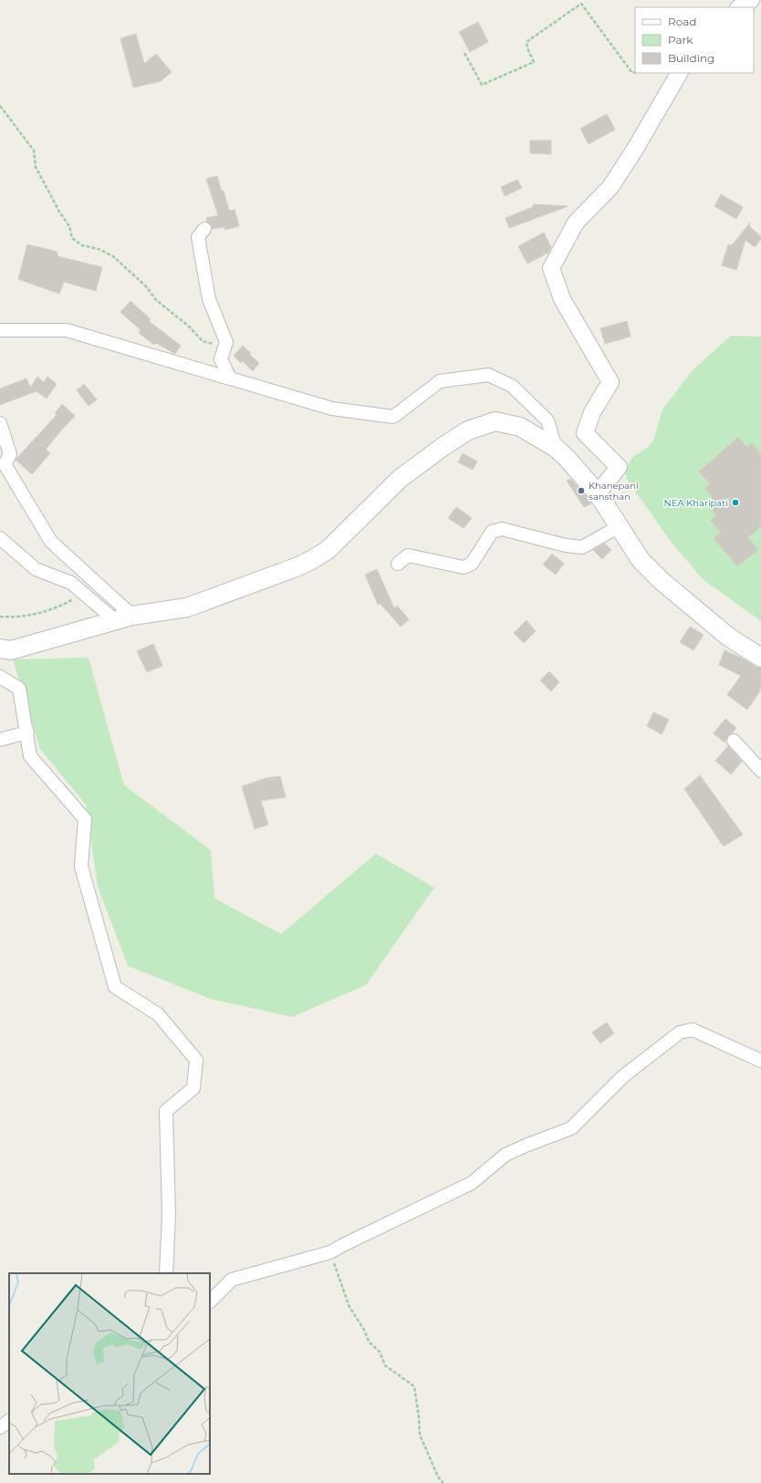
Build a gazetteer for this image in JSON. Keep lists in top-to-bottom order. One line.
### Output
{"places":["Khanepani sansthan","NEA Kharipati"],"legend":["Road","Park","Building"]}
